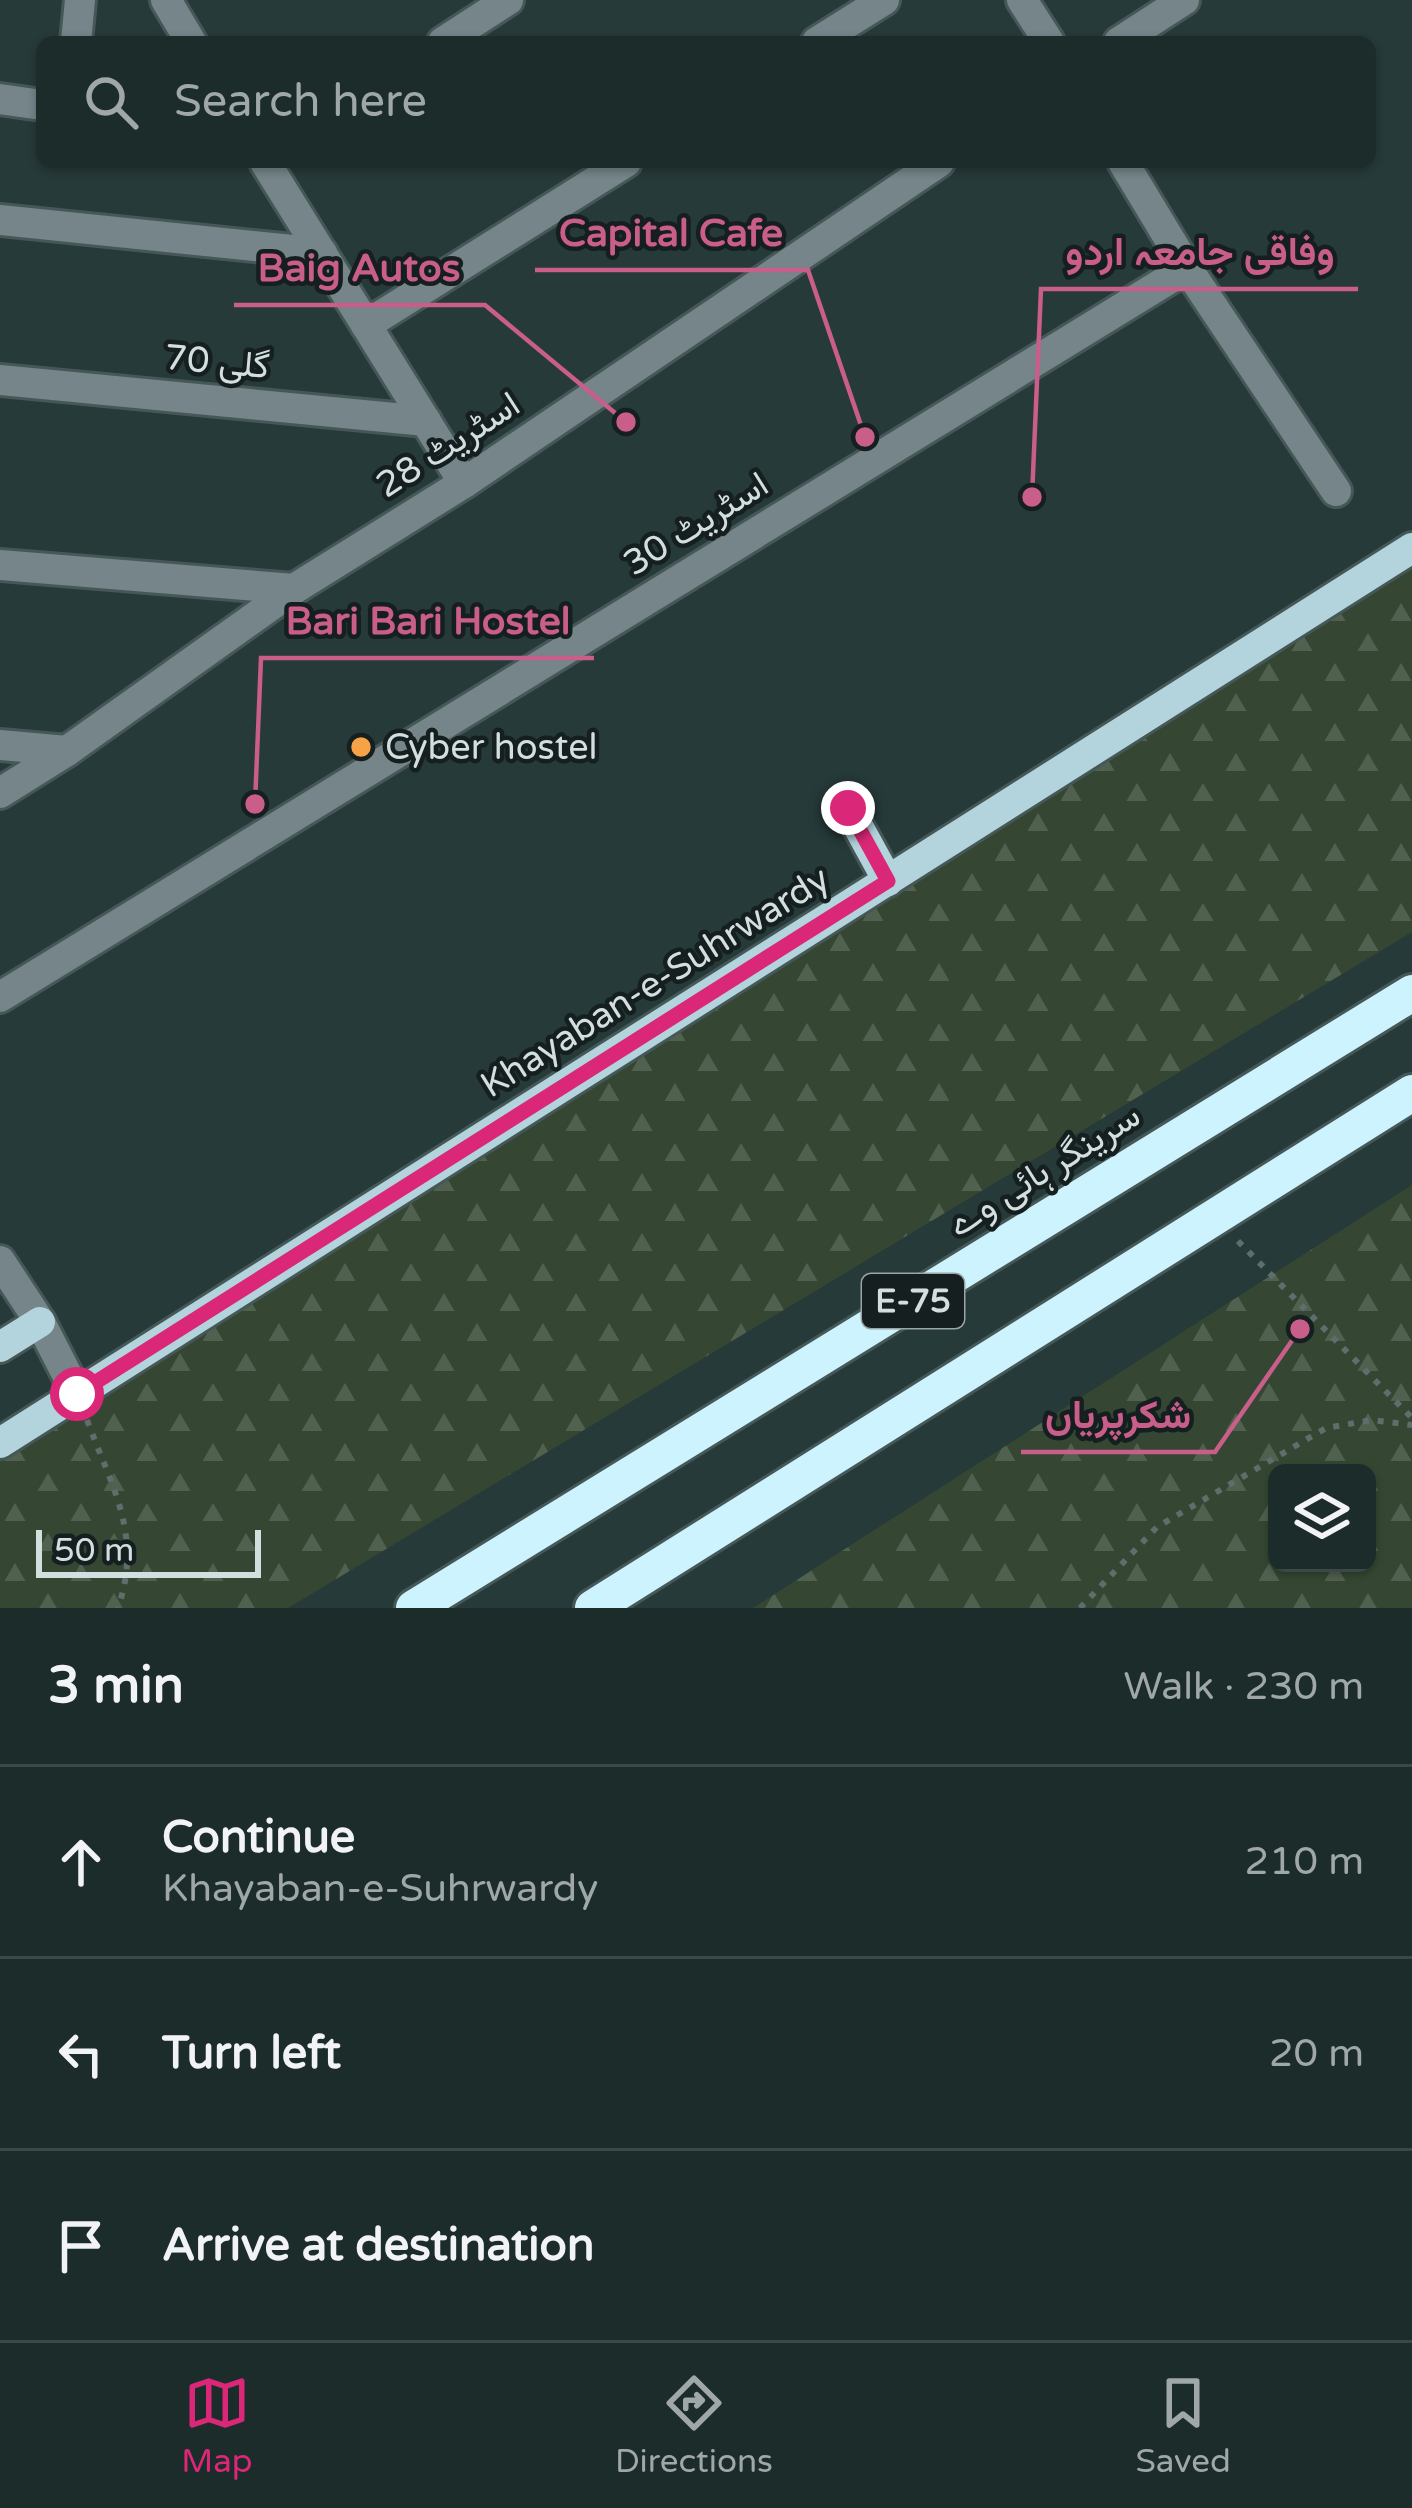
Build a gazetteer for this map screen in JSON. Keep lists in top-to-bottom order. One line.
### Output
{"streets":{"highway":["سرینگر ہائی وے","E-75"],"main road":["Khayaban-e-Suhrwardy"],"street":["گلی 70","اسٹریٹ 28","اسٹریٹ 30"]},"places":["Baig Autos","Capital Cafe","وفاقی جامعہ اردو","Cyber hostel","Bari Bari Hostel","شکرپریاں"],"scale_bar":"50 m","page":{"search":"Search here","scale":"50 m","heading":["3 min","Walk · 230 m"],"list":[["Continue","Khayaban-e-Suhrwardy","210 m"],["Turn left","20 m"],"Arrive at destination"],"nav":["Map","Directions","Saved"]}}
